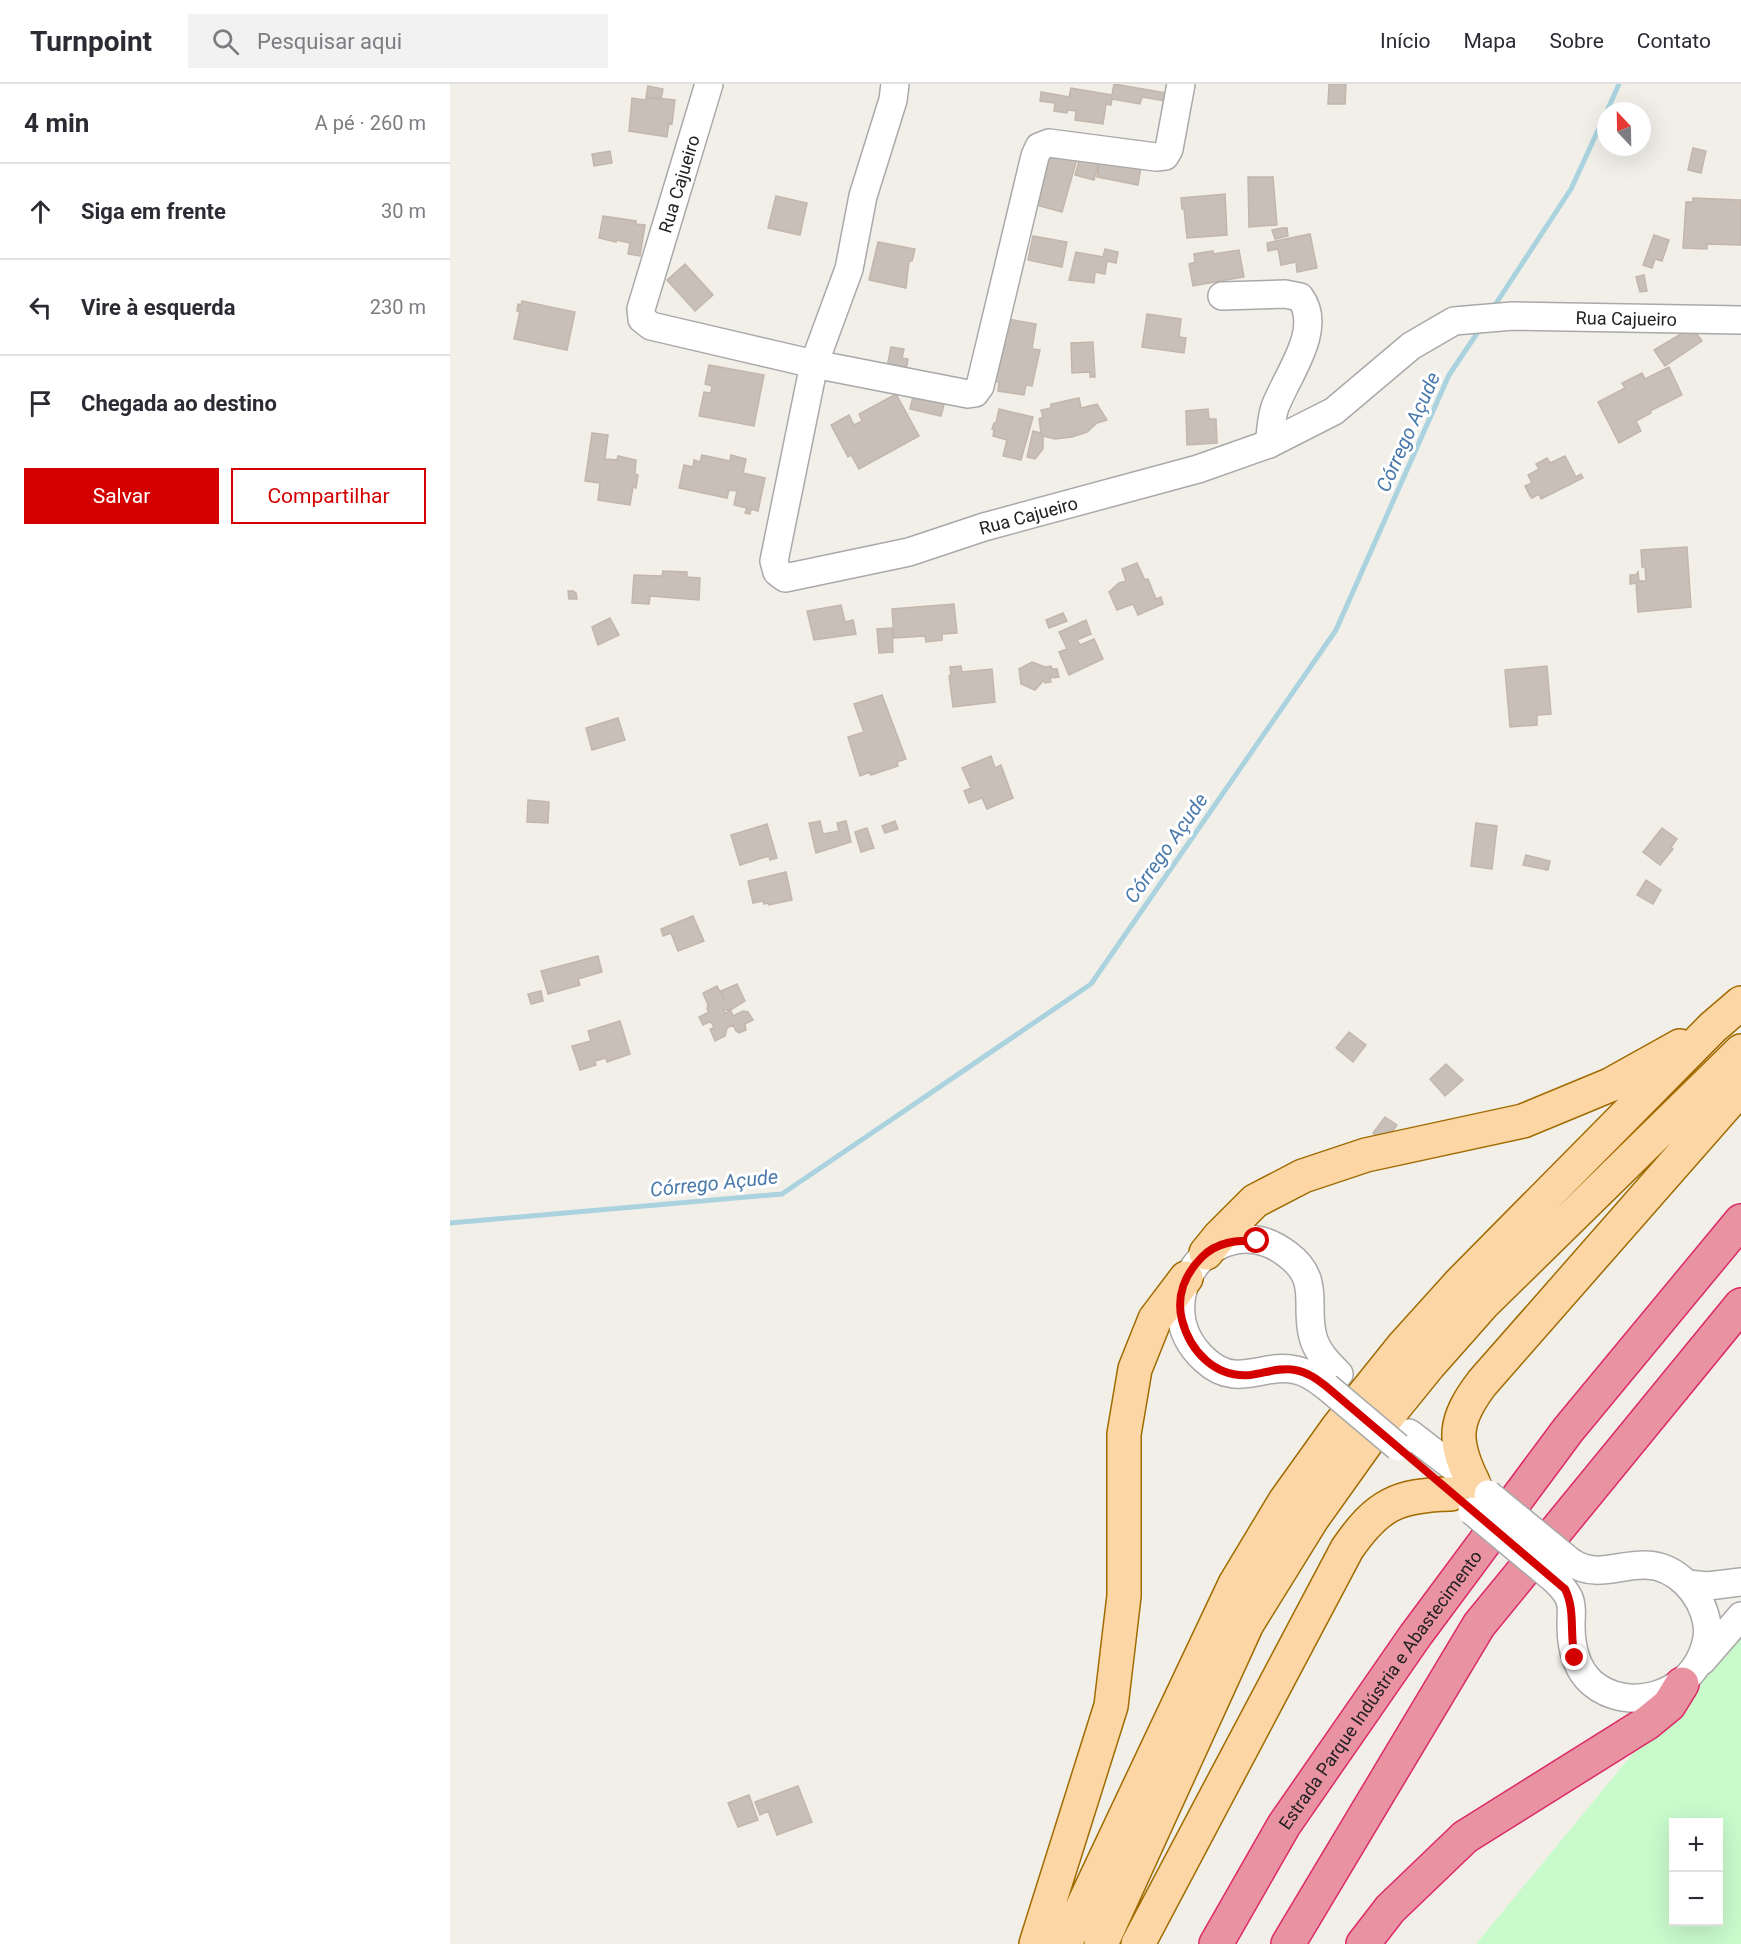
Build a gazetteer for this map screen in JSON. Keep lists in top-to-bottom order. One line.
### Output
{"streets":{"highway":["Estrada Parque Indústria e Abastecimento"],"street":["Rua Cajueiro"]},"water":["Córrego Açude"],"north":"top","page":{"header":"Turnpoint","search":"Pesquisar aqui","nav":["Início","Mapa","Sobre","Contato"],"heading":["4 min","A pé · 260 m"],"list":[["Siga em frente","30 m"],["Vire à esquerda","230 m"],"Chegada ao destino"],"buttons":["Salvar","Compartilhar"],"map_buttons":["+","−"]}}
